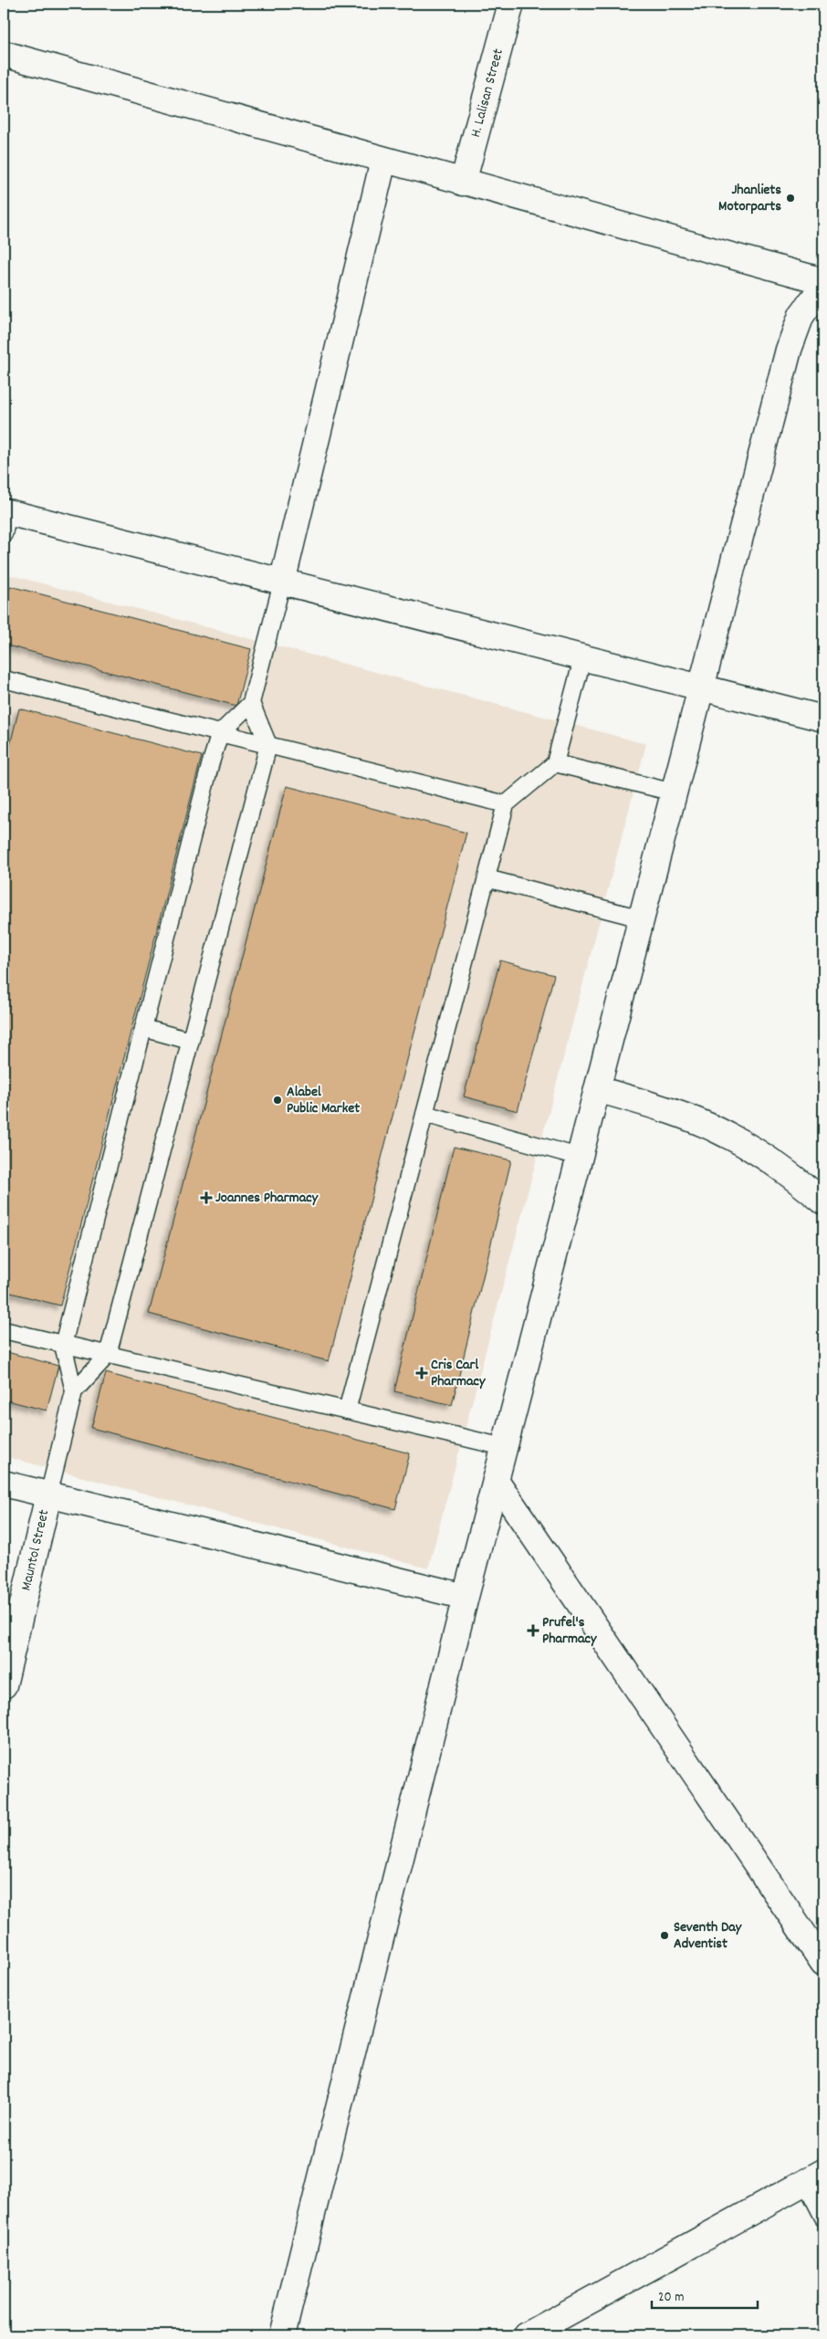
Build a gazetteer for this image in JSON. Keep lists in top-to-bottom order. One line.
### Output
{"streets":{"street":["H. Lalisan Street","Mauntol Street"]},"places":{"other":["Jhanliets Motorparts","Alabel Public Market","Seventh Day Adventist"],"health":["Joannes Pharmacy","Cris Carl Pharmacy","Prufel's Pharmacy"]},"scale_bar":"20 m"}
